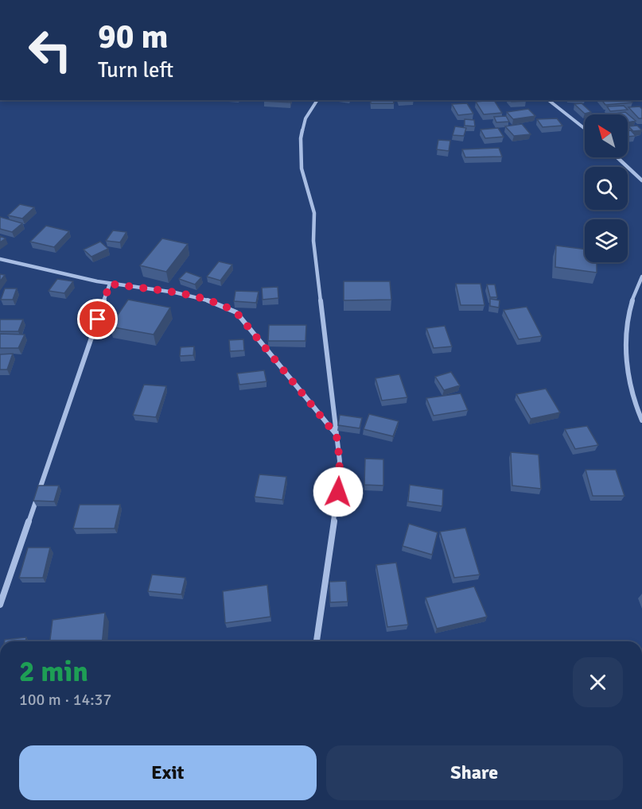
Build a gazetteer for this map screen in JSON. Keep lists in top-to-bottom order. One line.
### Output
{"north":"top left","page":{"turn":["90 m","Turn left"],"heading":["2 min","100 m · 14:37"],"buttons":["Exit","Share"]}}
